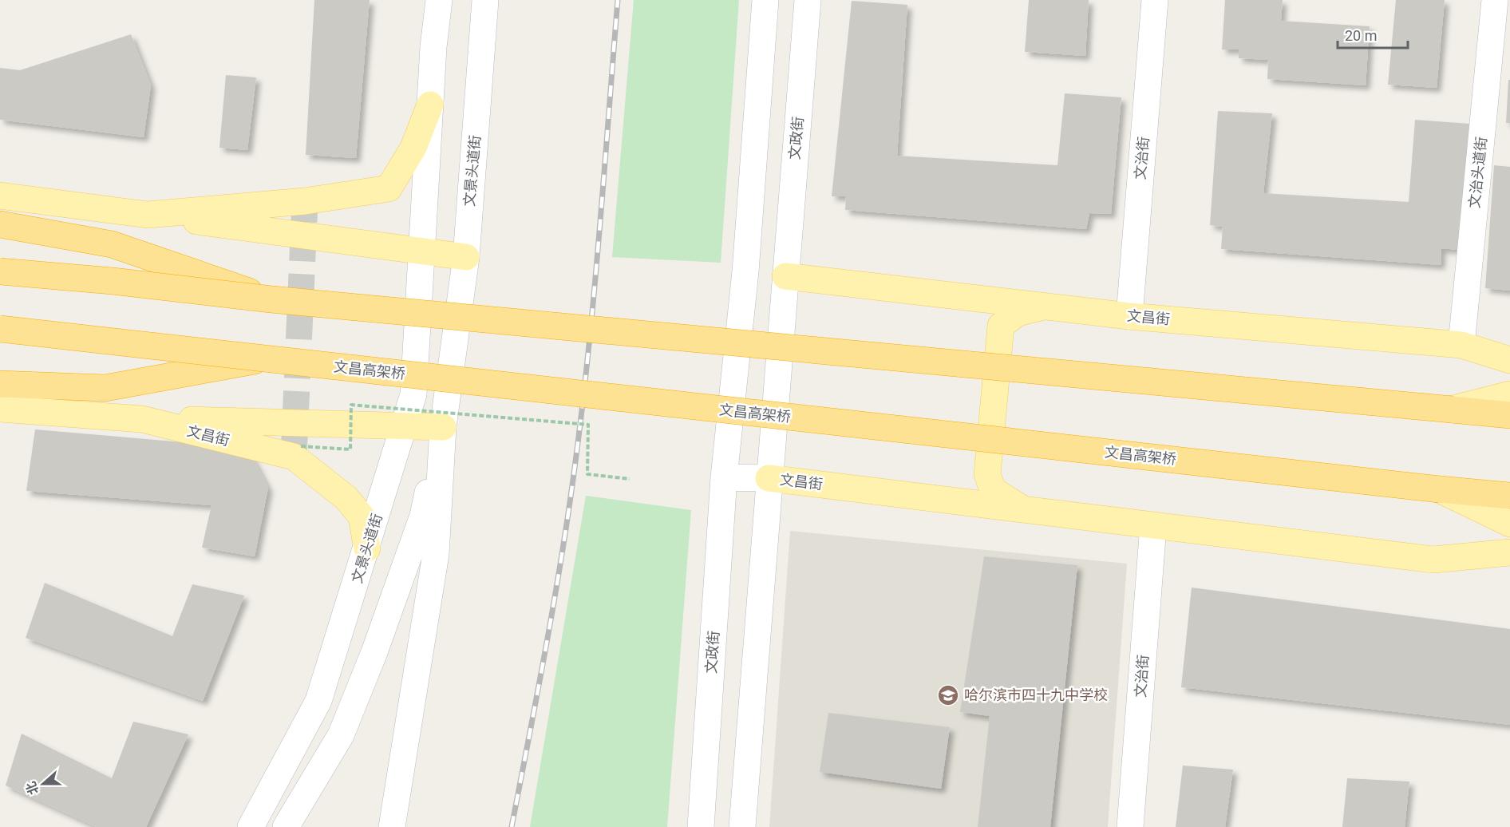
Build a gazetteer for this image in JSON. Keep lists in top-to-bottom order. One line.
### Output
{"streets":{"highway":["文昌高架桥"],"main road":["文政街","文治街","文景头道街","文治头道街","文昌街"]},"crossings":[["文政街","文昌街"],["文治街","文昌街"],["文景头道街","文昌街"],["文治头道街","文昌街"]],"places":{"school or university":["哈尔滨市四十九中学校"]},"scale_bar":"20 m","north":"left"}
